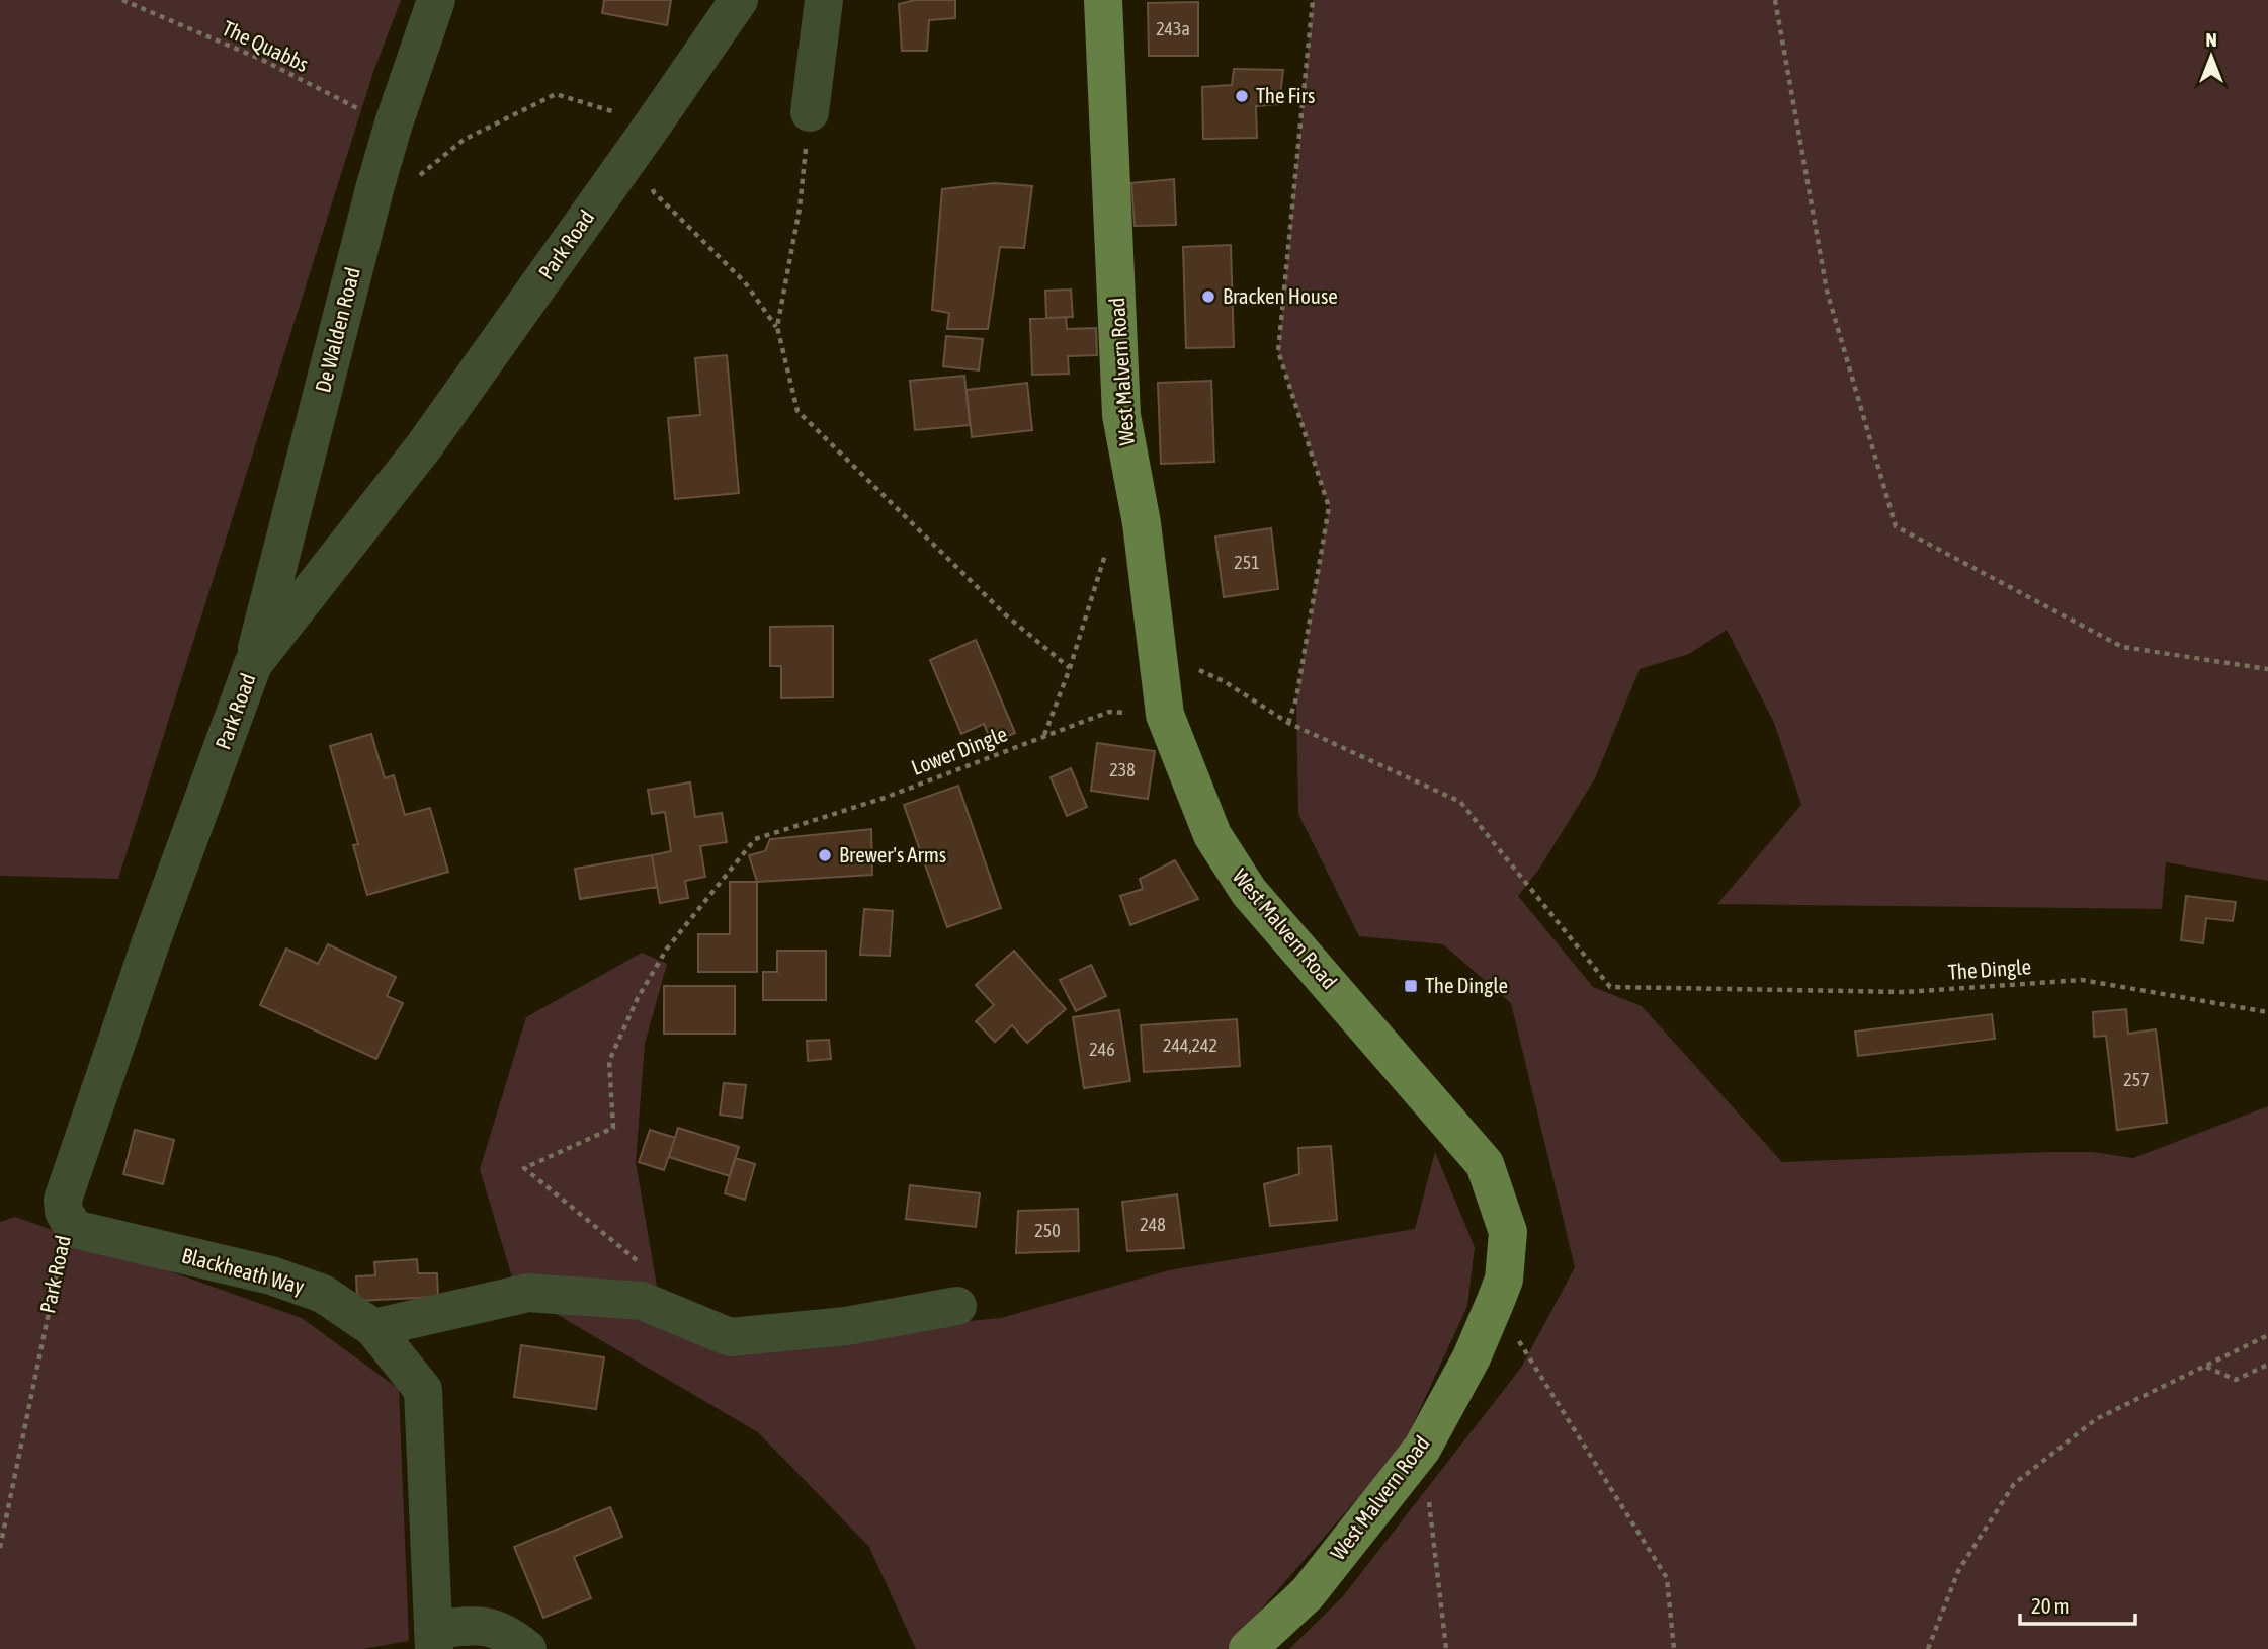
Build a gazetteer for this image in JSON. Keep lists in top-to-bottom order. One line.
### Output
{"streets":{"main road":["West Malvern Road"],"street":["Park Road","De Walden Road","Blackheath Way"],"path":["The Quabbs","Lower Dingle","The Dingle"]},"crossings":[["The Quabbs","De Walden Road"],["Park Road","De Walden Road"],["Park Road","Blackheath Way"],["West Malvern Road","The Dingle"]],"places":{"other":["The Firs","Bracken House","Brewer's Arms"],"transit":["The Dingle"]},"house_numbers":["243a","251","238","244,242","246","257","248","250"],"scale_bar":"20 m","north":"top"}
